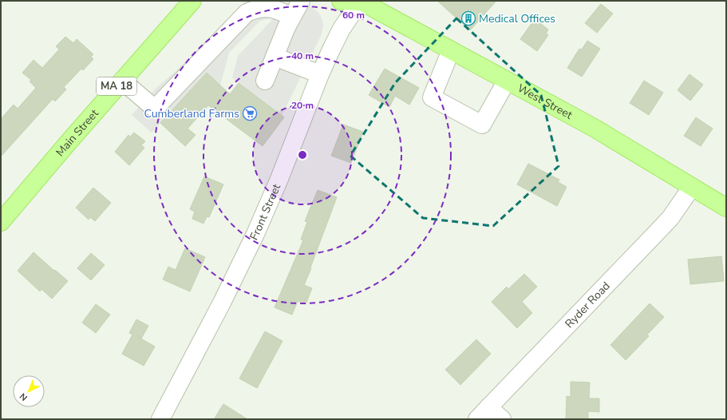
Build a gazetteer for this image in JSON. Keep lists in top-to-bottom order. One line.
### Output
{"streets":{"main road":["MA 18","West Street","Main Street"],"street":["Front Street","Ryder Road"]},"crossings":[["West Street","Front Street"],["West Street","Ryder Road"]],"places":{"building":["Medical Offices"],"supermarket":["Cumberland Farms"]},"north":"bottom left","rings":["60 m","40 m","20 m"]}
